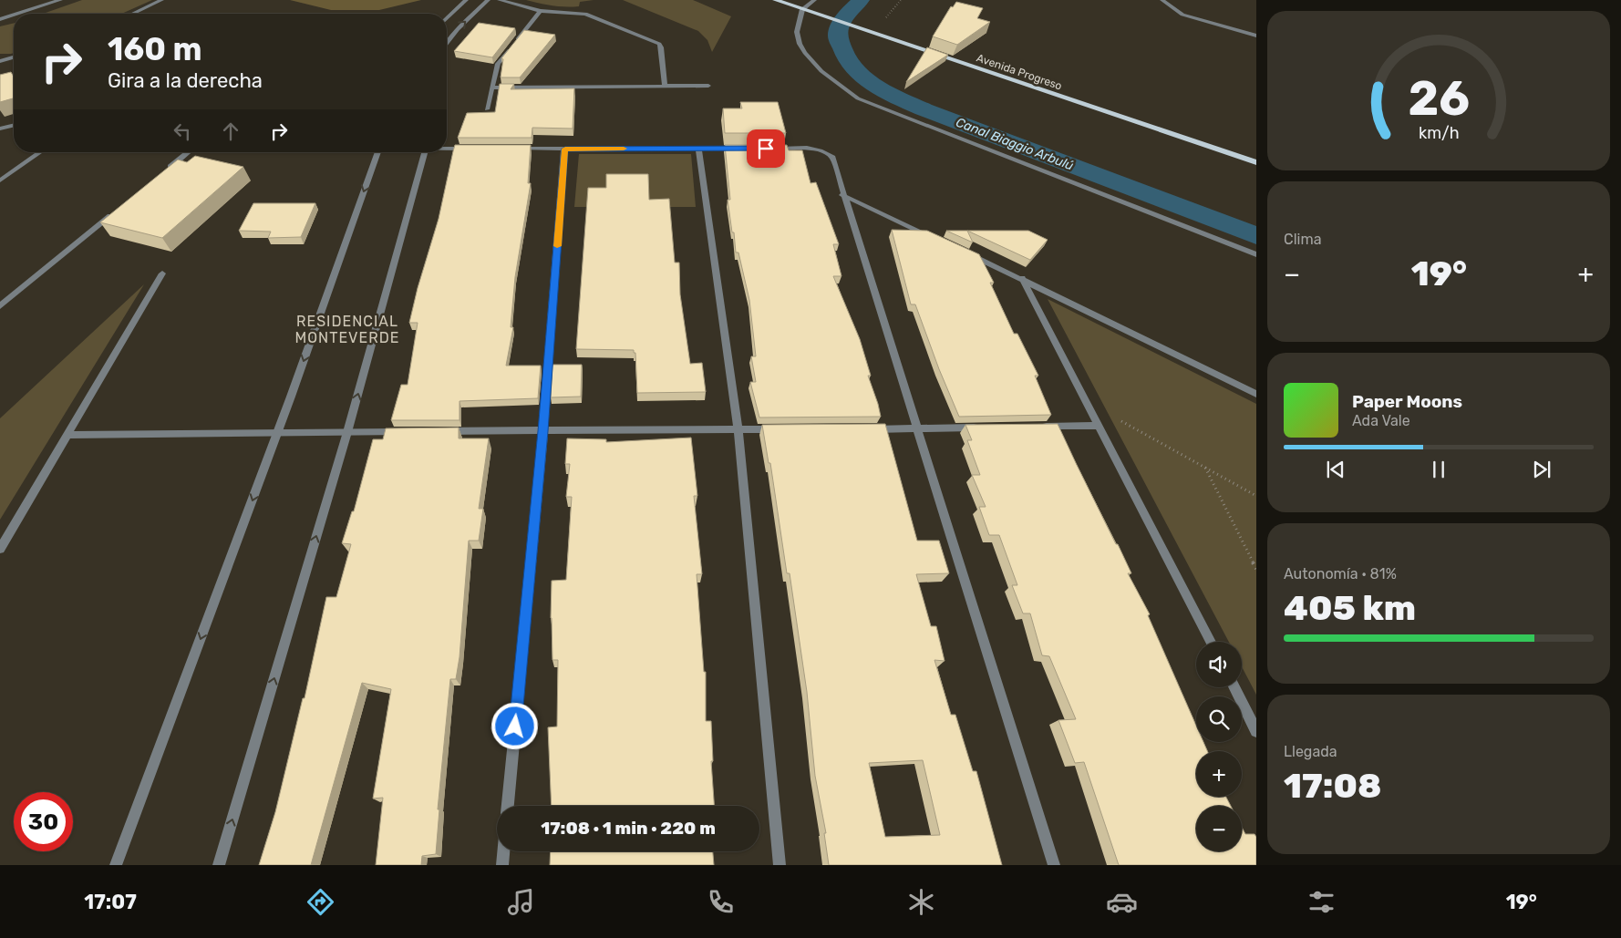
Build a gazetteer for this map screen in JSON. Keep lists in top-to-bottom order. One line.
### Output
{"streets":{"main road":["Avenida Progreso"]},"districts":["RESIDENCIAL MONTEVERDE"],"water":["Canal Biaggio Arbulú"],"page":{"turn":["160 m","Gira a la derecha"],"tile":["Clima",["Autonomía · 81%","405 km"],["Llegada","17:08"]],"heat":["−","19°","+"],"song":["Paper Moons","Ada Vale"],"map_buttons":["+","−"],"limit":"30","trip":"17:08 · 1 min · 220 m","tabs":["17:07","19°"],"gauge":["26","km/h"]}}
